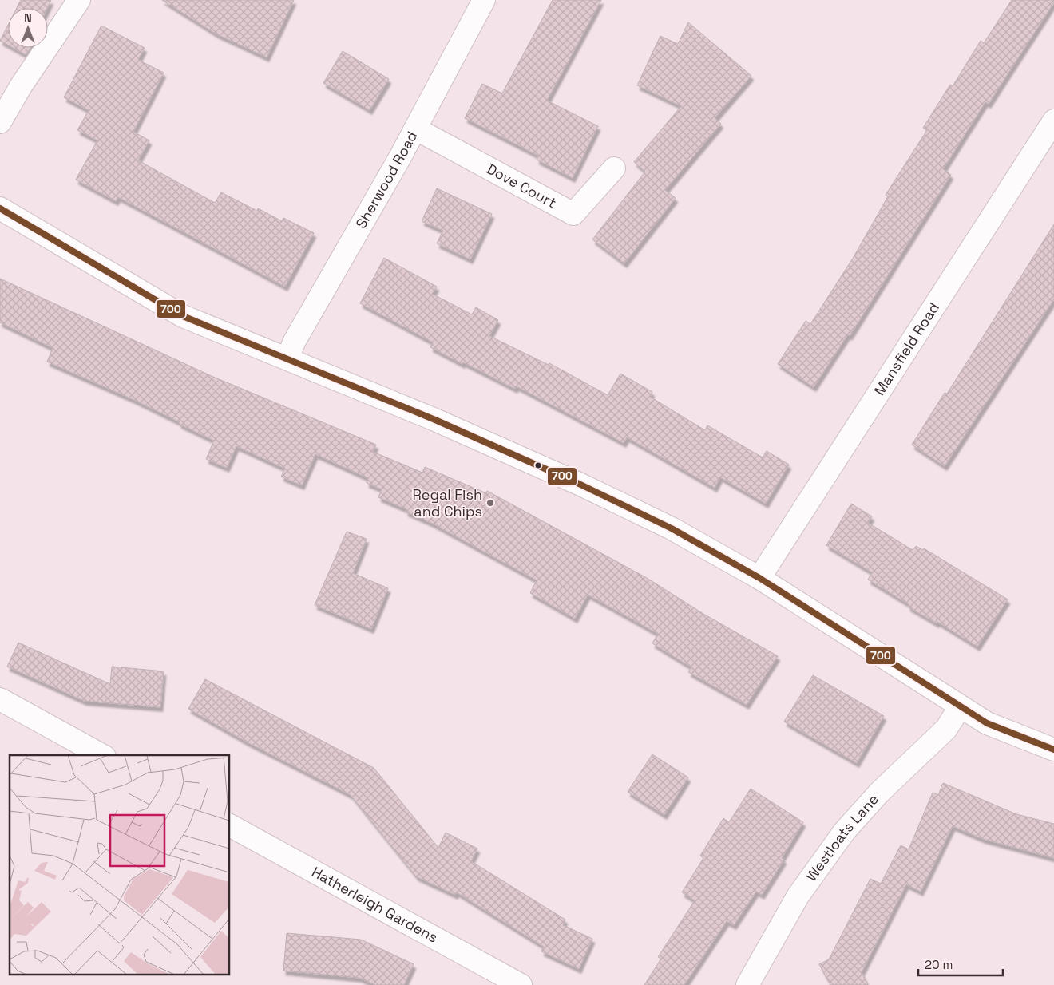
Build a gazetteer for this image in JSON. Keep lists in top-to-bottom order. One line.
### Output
{"streets":{"street":["Sherwood Road","Dove Court","Mansfield Road","Westloats Lane","Hatherleigh Gardens"]},"crossings":[["Sherwood Road","Dove Court"]],"places":["Regal Fish and Chips"],"lines":["transit line 700"],"scale_bar":"20 m","north":"top"}
